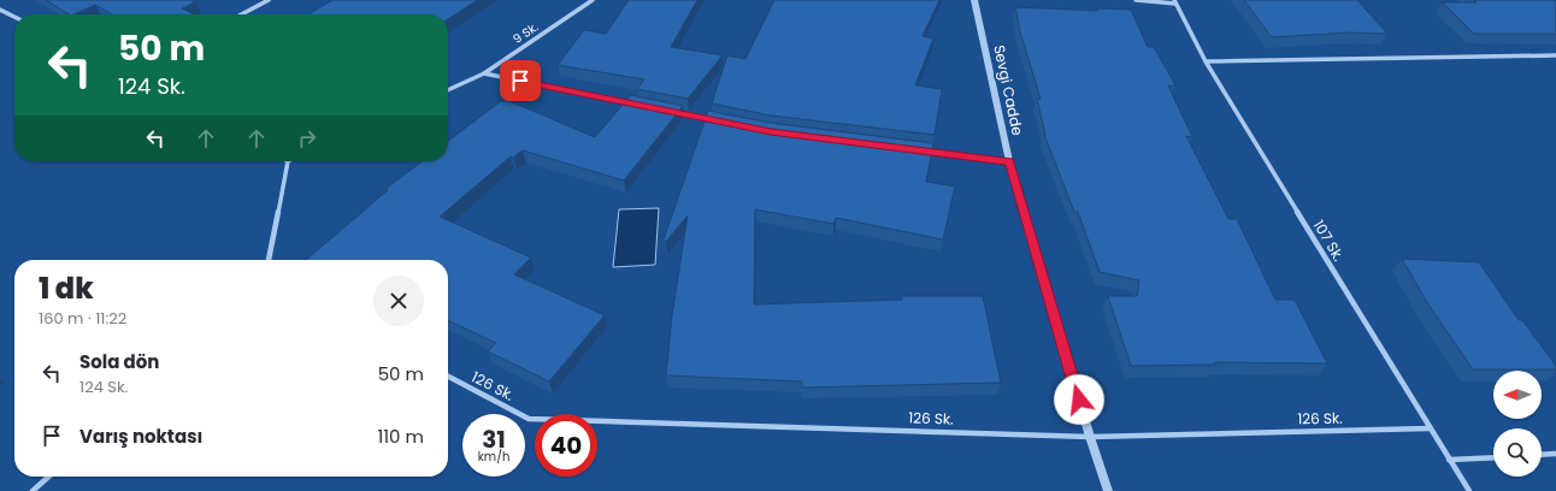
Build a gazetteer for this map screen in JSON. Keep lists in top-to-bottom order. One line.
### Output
{"streets":{"street":["9 Sk.","Sevgi Cadde","107 Sk.","126 Sk."]},"crossings":[["Sevgi Cadde","126 Sk."],["107 Sk.","126 Sk."]],"north":"left","page":{"turn":["50 m","124 Sk."],"heading":["1 dk","160 m · 11:22"],"list":[{"name":"Sola dön","note":"124 Sk.","value":"50 m"},{"name":"Varış noktası","value":"110 m"}],"speed":"31 km/h","limit":"40"}}
